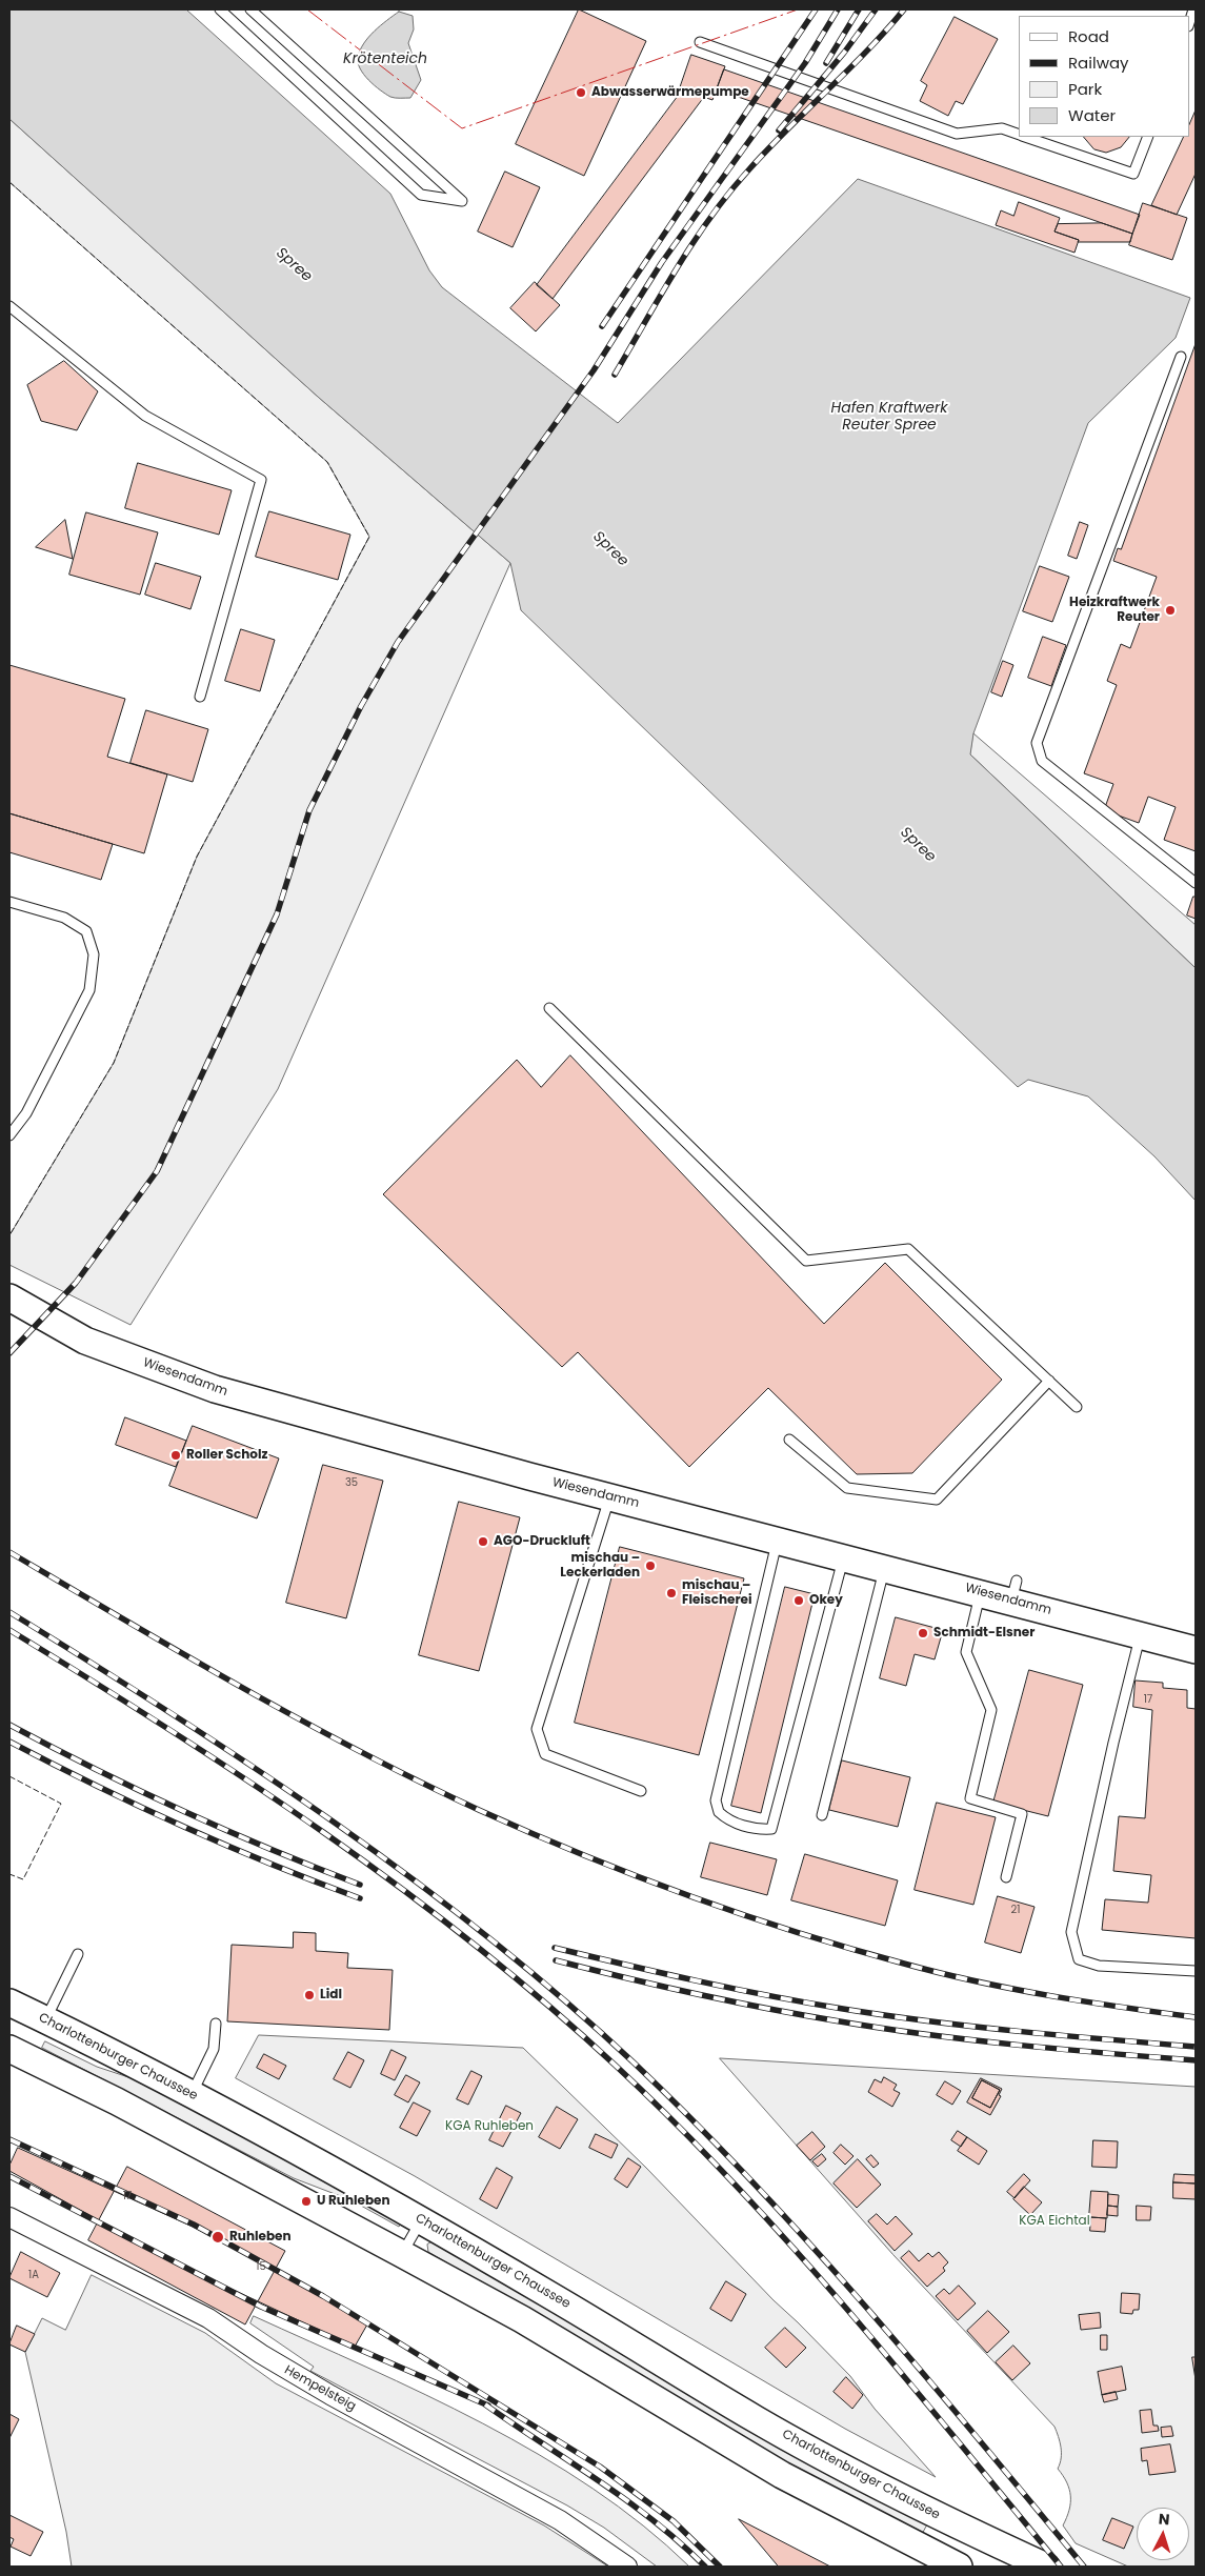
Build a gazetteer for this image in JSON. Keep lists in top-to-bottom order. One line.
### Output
{"streets":{"main road":["Wiesendamm","Charlottenburger Chaussee"],"street":["Hempelsteig"]},"water":["Krötenteich","Spree","Hafen Kraftwerk Reuter Spree"],"parks":["KGA Ruhleben","KGA Eichtal"],"places":["Abwasserwärmepumpe","Heizkraftwerk Reuter","Roller Scholz","AGO-Druckluft","mischau – Leckerladen","mischau – Fleischerei","Okey","Schmidt-Elsner","Lidl","U Ruhleben","Ruhleben"],"house_numbers":["35","17","21","17","15","1A"],"legend":["Road","Railway","Park","Water"],"north":"top"}
